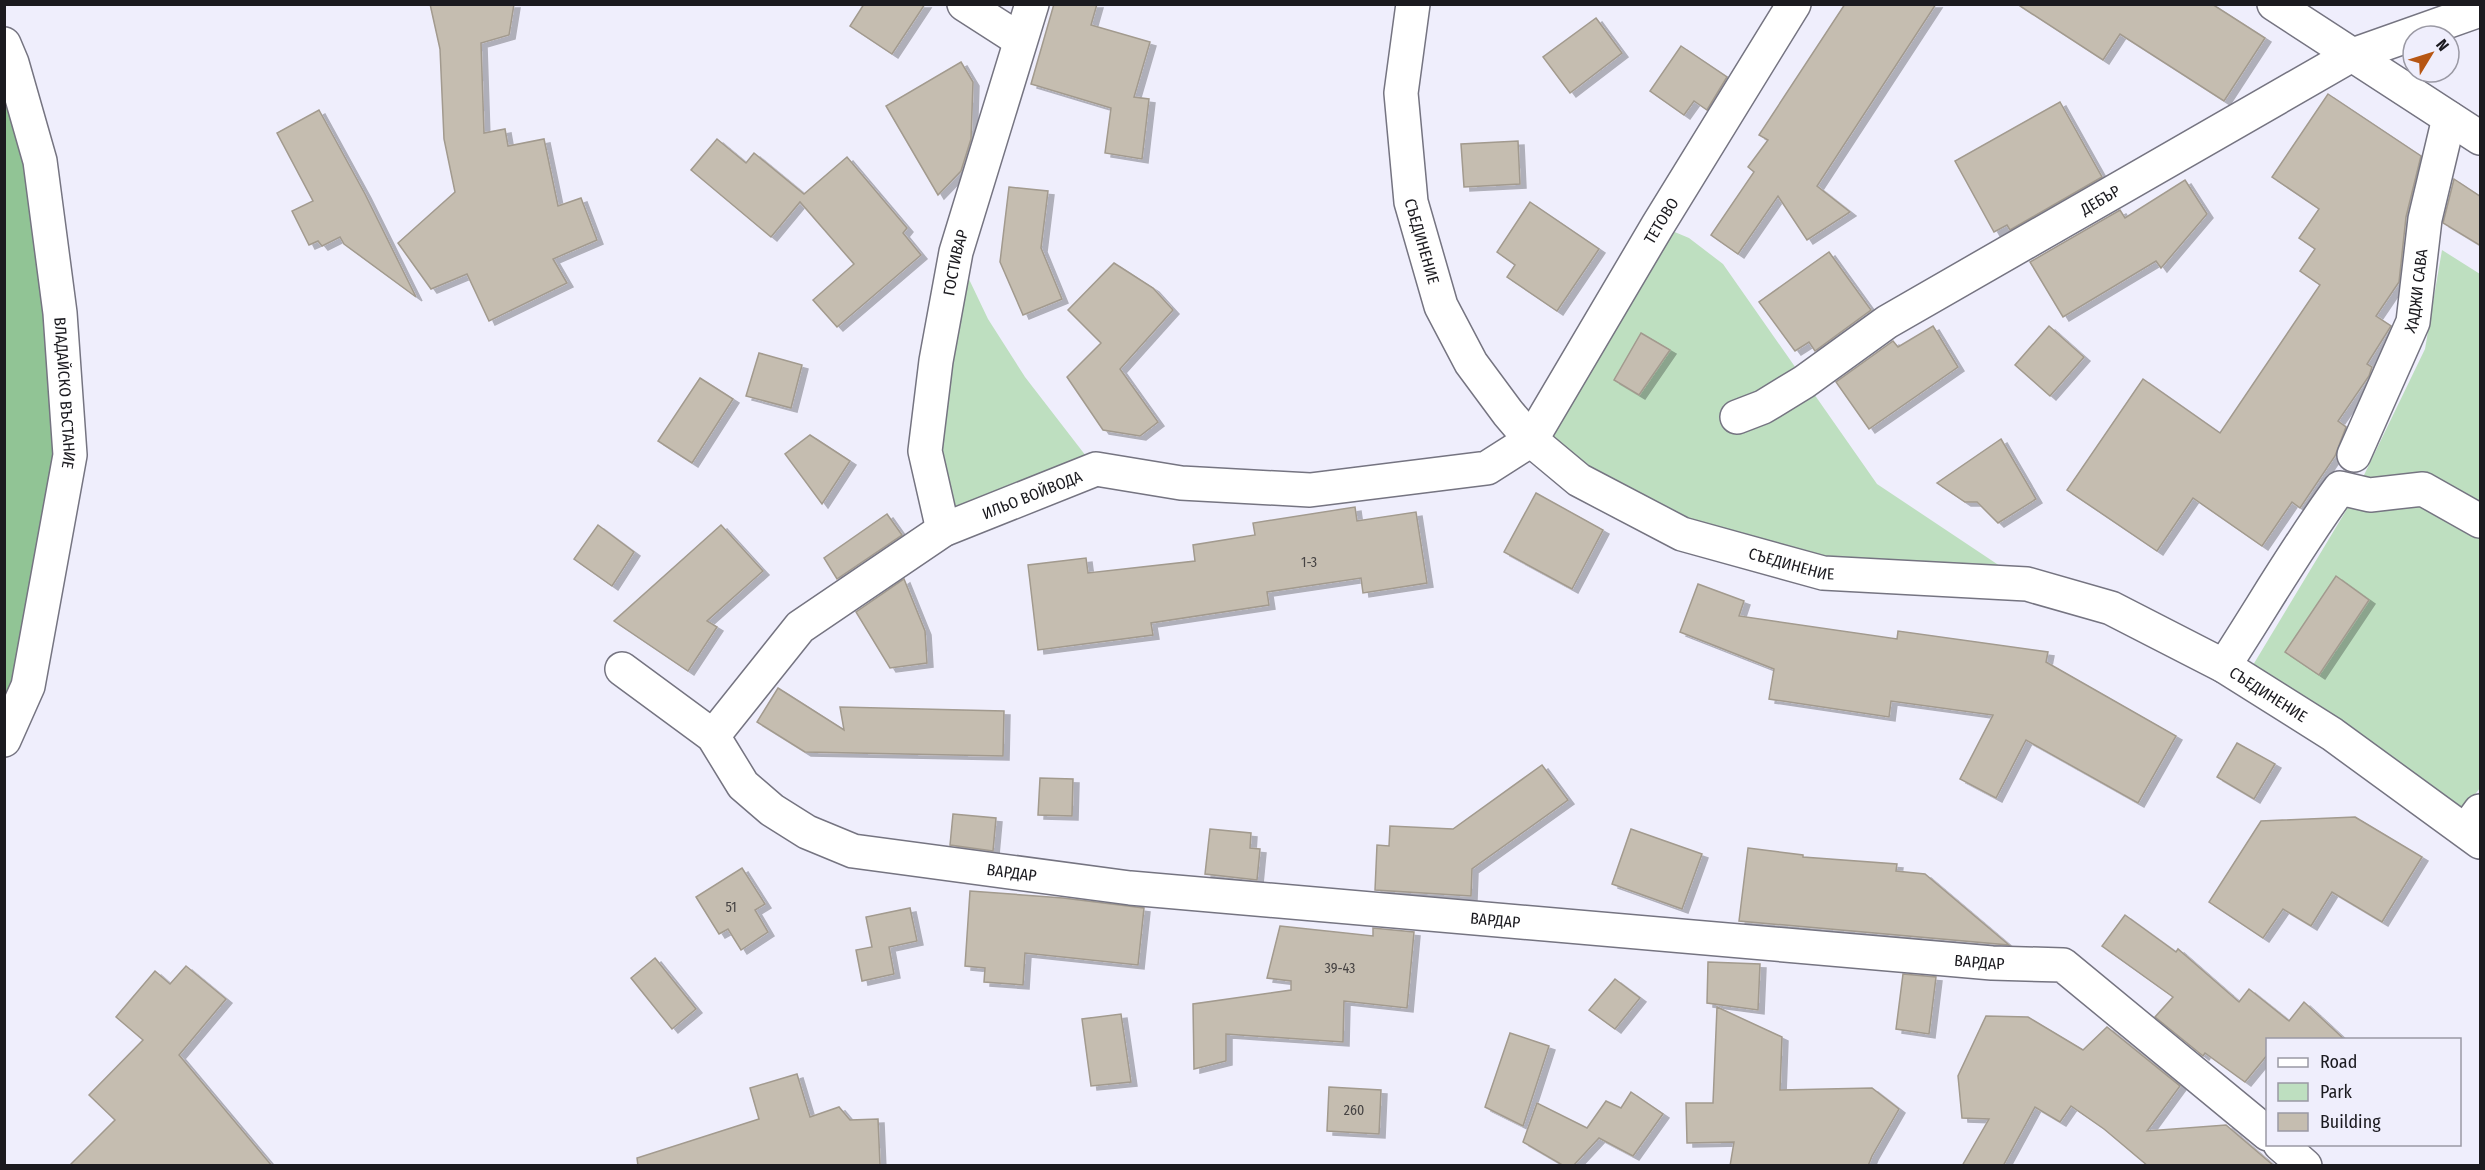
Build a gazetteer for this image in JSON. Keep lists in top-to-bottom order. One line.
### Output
{"streets":{"street":["ДЕБЪР","ТЕТОВО","СЪЕДИНЕНИЕ","ГОСТИВАР","ХАДЖИ САВА","ВЛАДАЙСКО ВЪСТАНИЕ","ИЛЬО ВОЙВОДА","ВАРДАР"]},"crossings":[["ТЕТОВО","СЪЕДИНЕНИЕ"],["ТЕТОВО","ИЛЬО ВОЙВОДА"],["СЪЕДИНЕНИЕ","ИЛЬО ВОЙВОДА"],["ГОСТИВАР","ИЛЬО ВОЙВОДА"],["ИЛЬО ВОЙВОДА","ВАРДАР"]],"house_numbers":["1-3","51","39-43","260"],"legend":["Road","Park","Building"],"north":"top right"}
